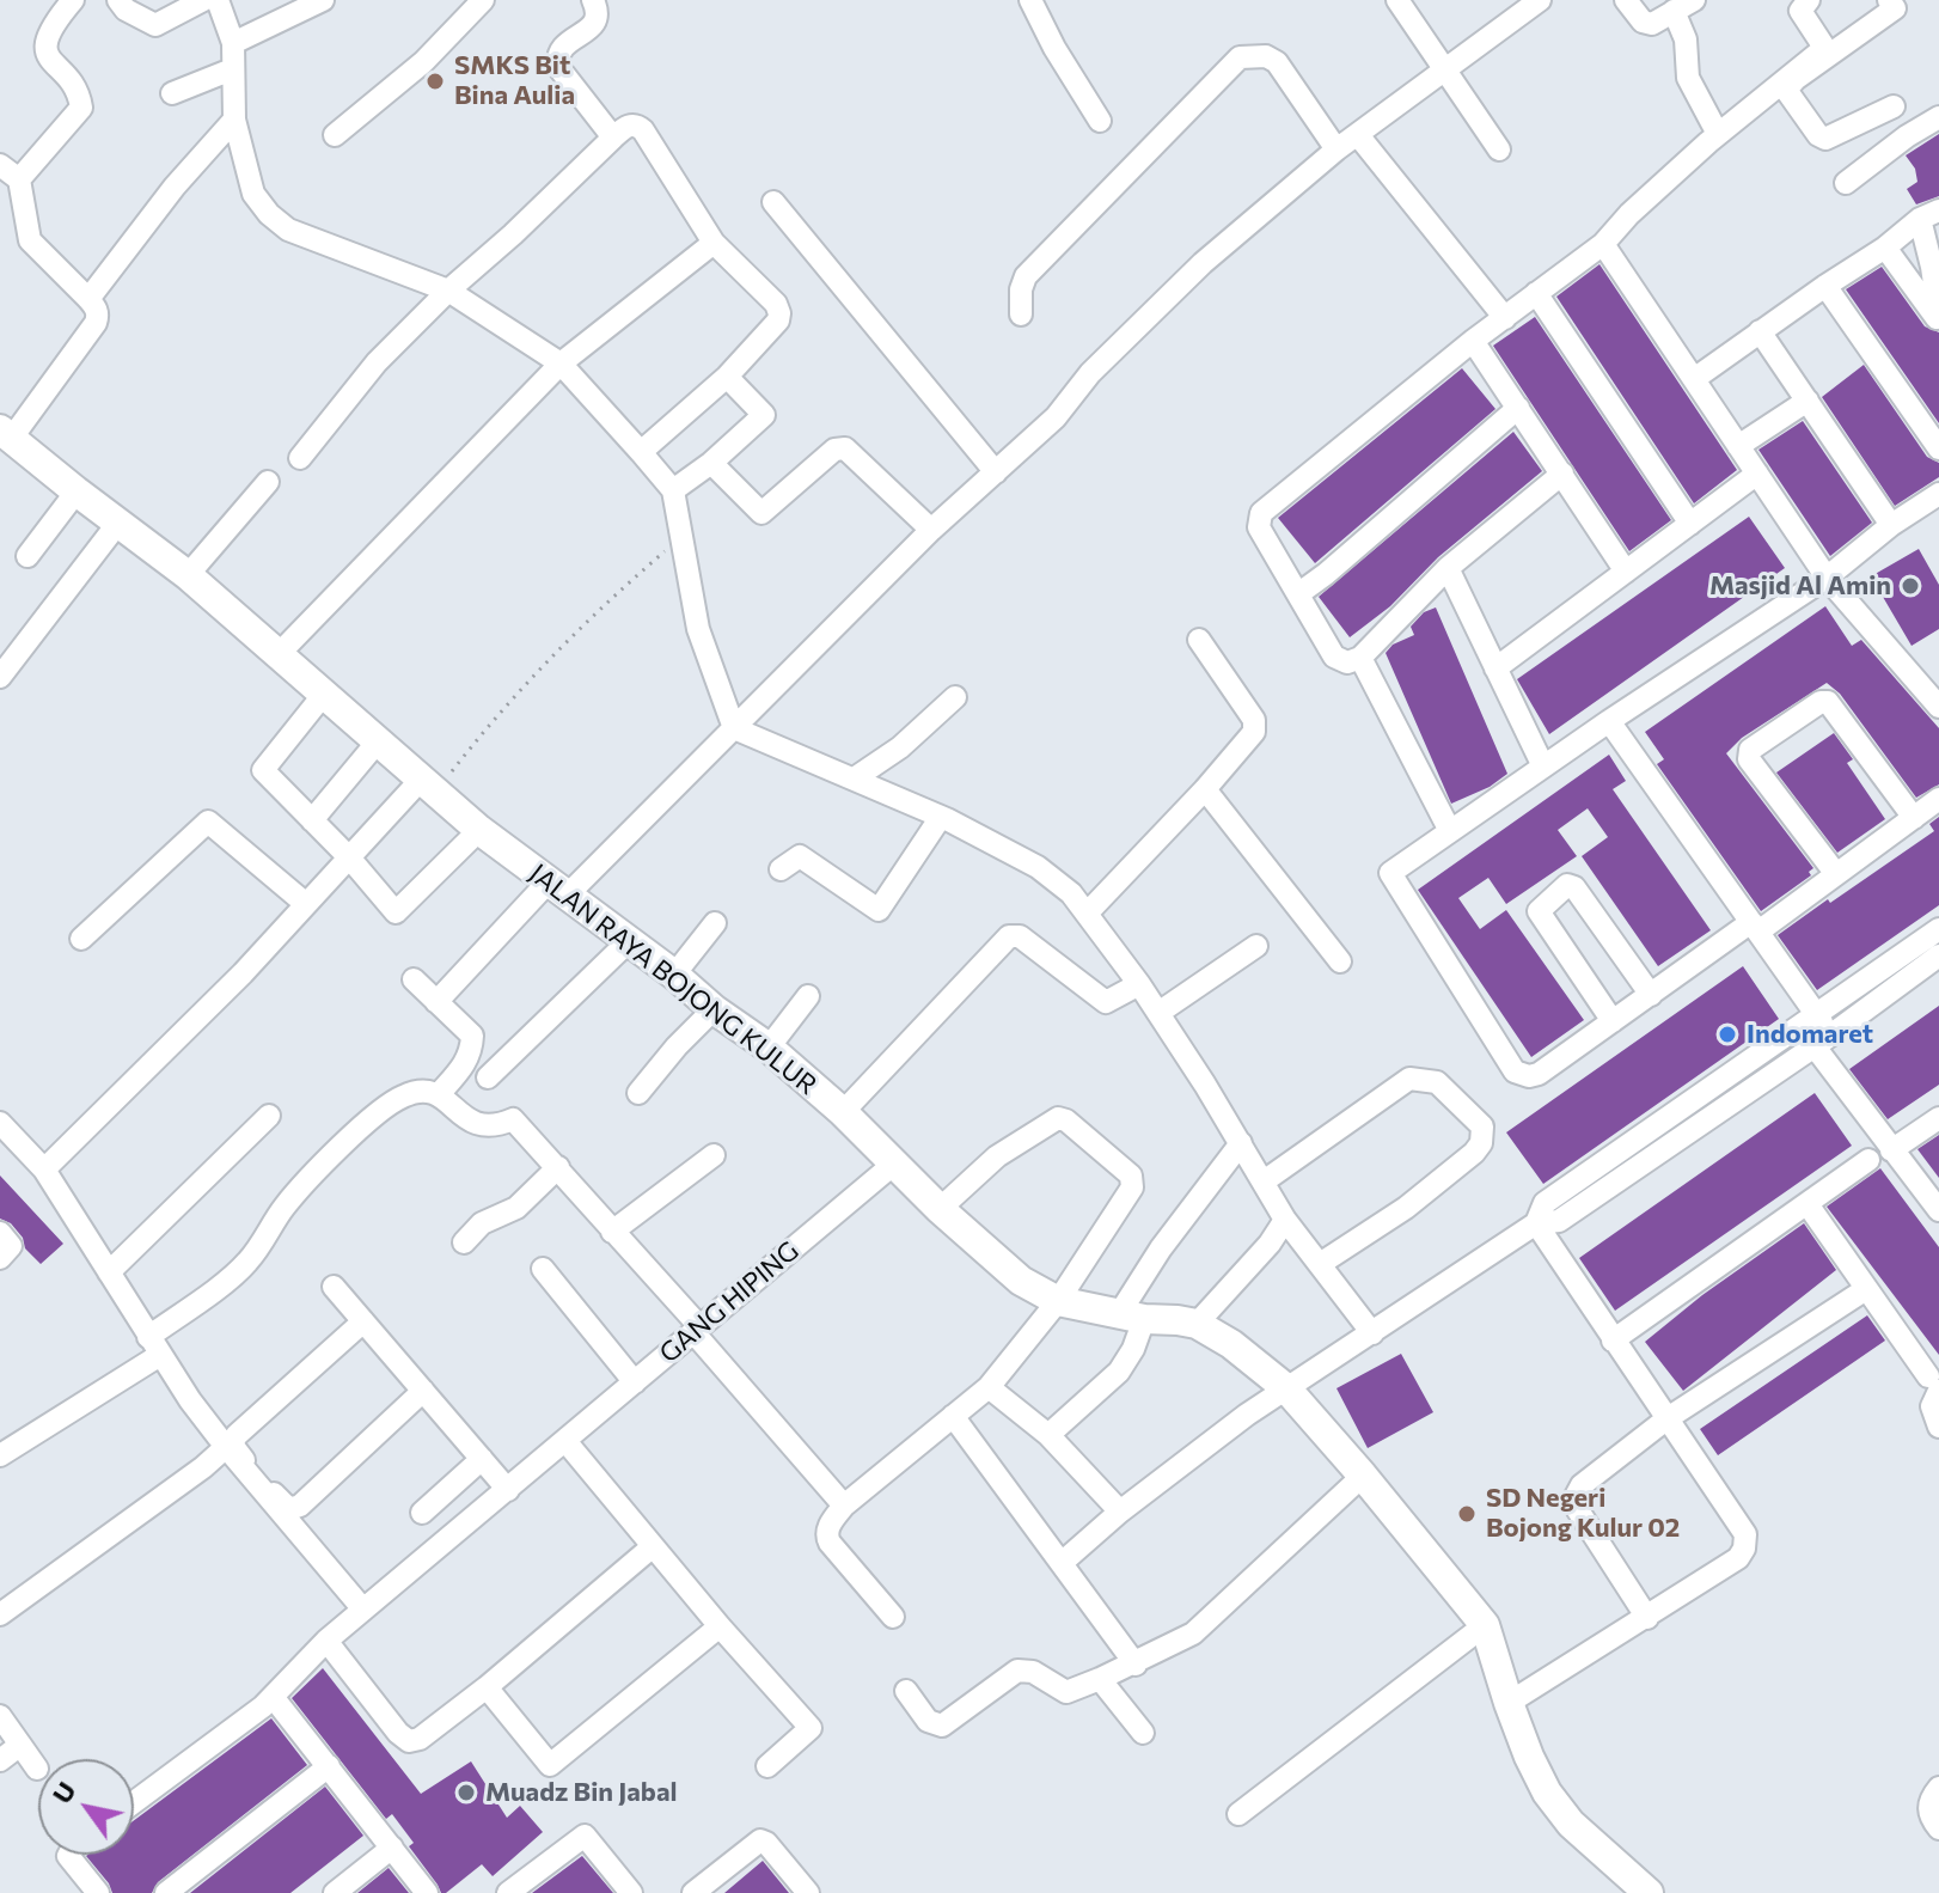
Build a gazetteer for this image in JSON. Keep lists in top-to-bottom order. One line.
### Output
{"streets":{"main road":["JALAN RAYA BOJONG KULUR"],"street":["GANG HIPING"]},"crossings":[["JALAN RAYA BOJONG KULUR","GANG HIPING"]],"places":["SMKS Bit Bina Aulia","Masjid Al Amin","Indomaret","SD Negeri Bojong Kulur 02","Muadz Bin Jabal"],"north":"top left"}
